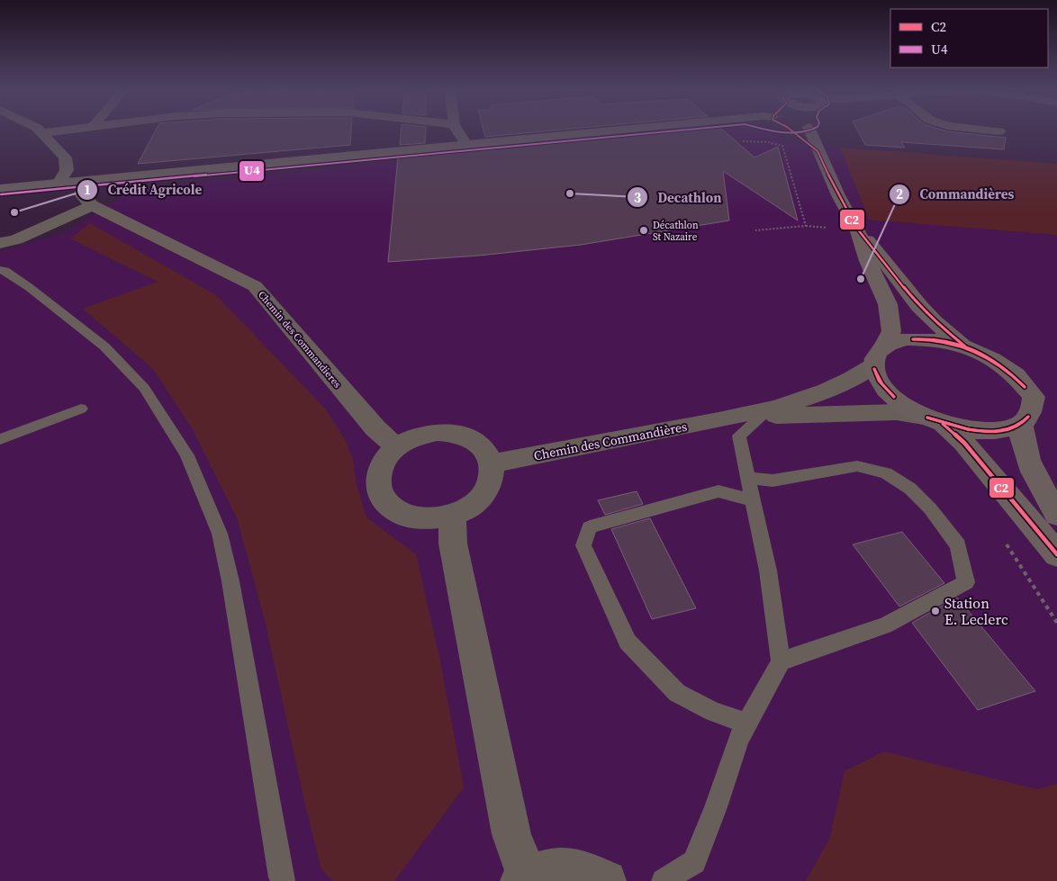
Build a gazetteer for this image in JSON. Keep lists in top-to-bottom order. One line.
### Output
{"streets":{"street":["Chemin des Commandieres","Chemin des Commandières"]},"crossings":[["Chemin des Commandieres","Chemin des Commandières"]],"places":["Decathlon","Crédit Agricole","Décathlon St Nazaire","Commandières","Station E. Leclerc"],"lines":["transit line C2","transit line U4"],"legend":["C2","U4"]}
